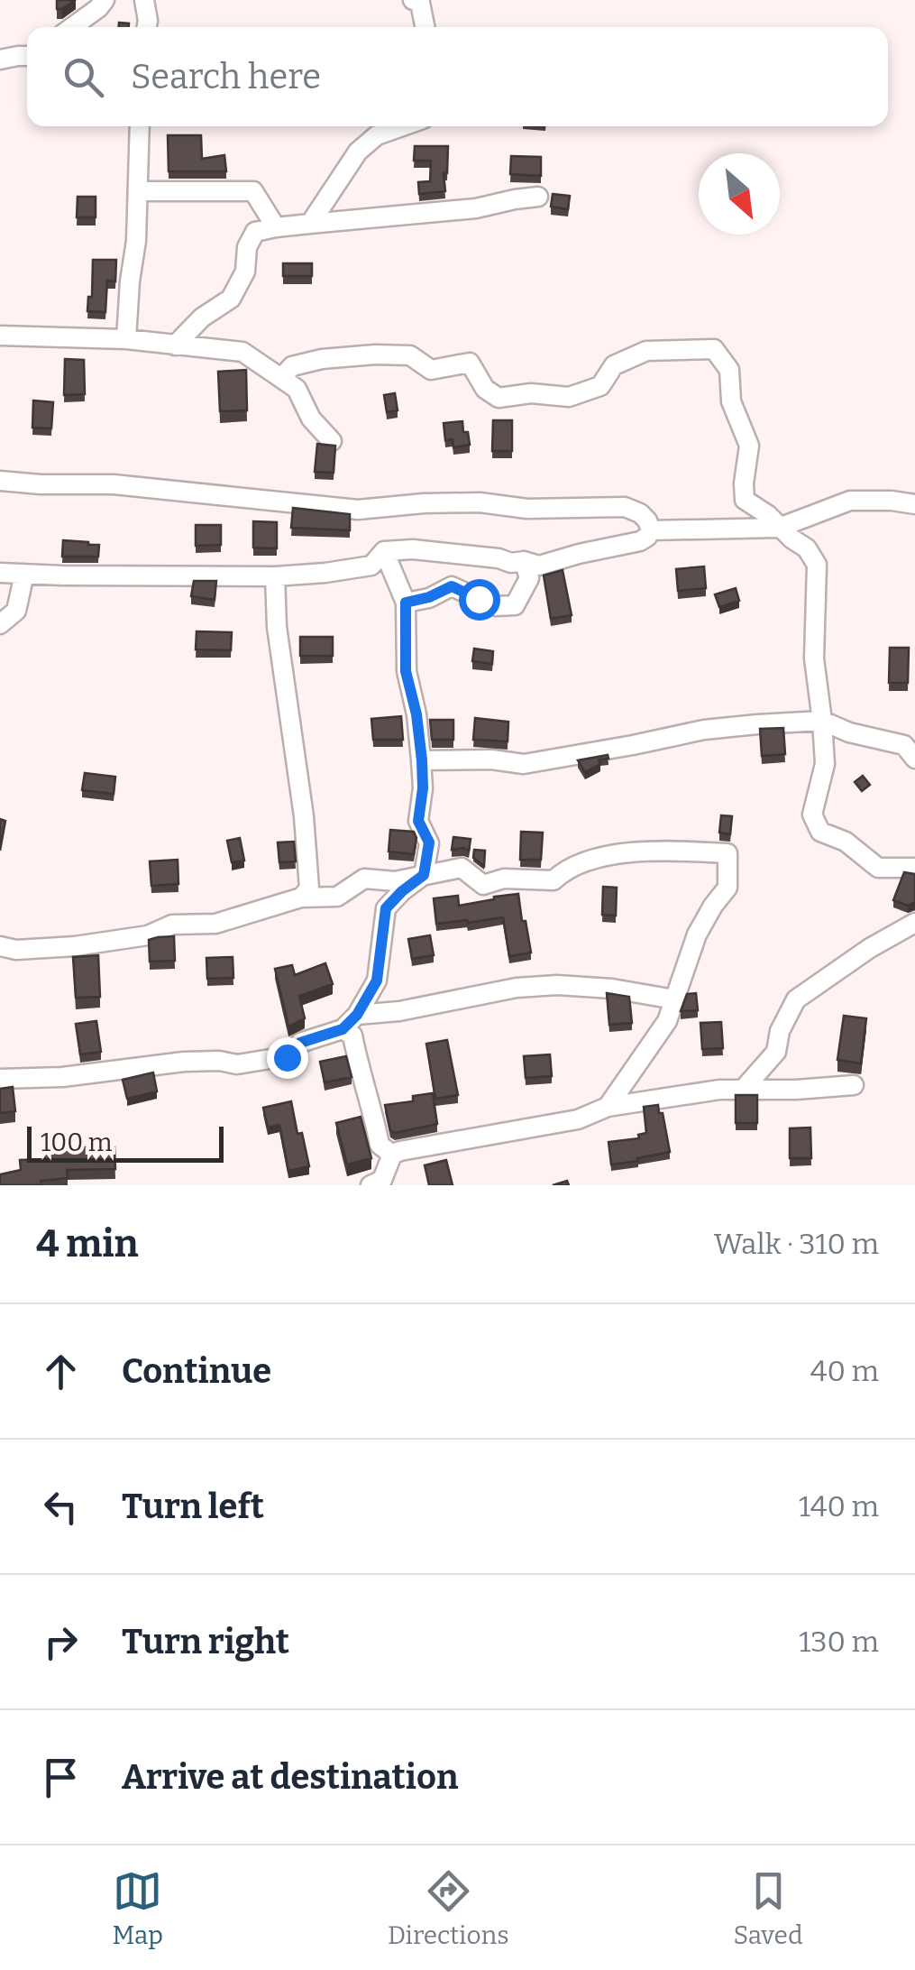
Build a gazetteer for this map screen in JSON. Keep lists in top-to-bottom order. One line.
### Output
{"scale_bar":"100 m","north":"bottom right","page":{"search":"Search here","scale":"100 m","heading":["4 min","Walk · 310 m"],"list":[["Continue","40 m"],["Turn left","140 m"],["Turn right","130 m"],"Arrive at destination"],"nav":["Map","Directions","Saved"]}}
